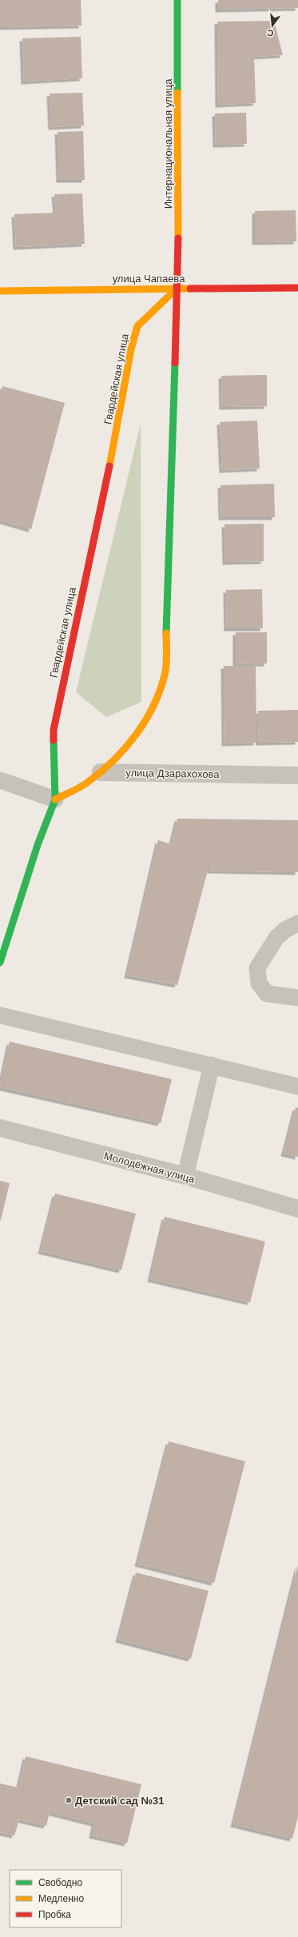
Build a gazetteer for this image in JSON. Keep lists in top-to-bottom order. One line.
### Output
{"streets":{"street":["Интернациональная улица","улица Чапаева","Гвардейская улица","улица Дзарахохова","Молодёжная улица"]},"crossings":[["Интернациональная улица","улица Чапаева"],["Интернациональная улица","Гвардейская улица"],["улица Чапаева","Гвардейская улица"]],"places":["Детский сад №31"],"legend":["Свободно","Медленно","Пробка"],"north":"bottom"}
